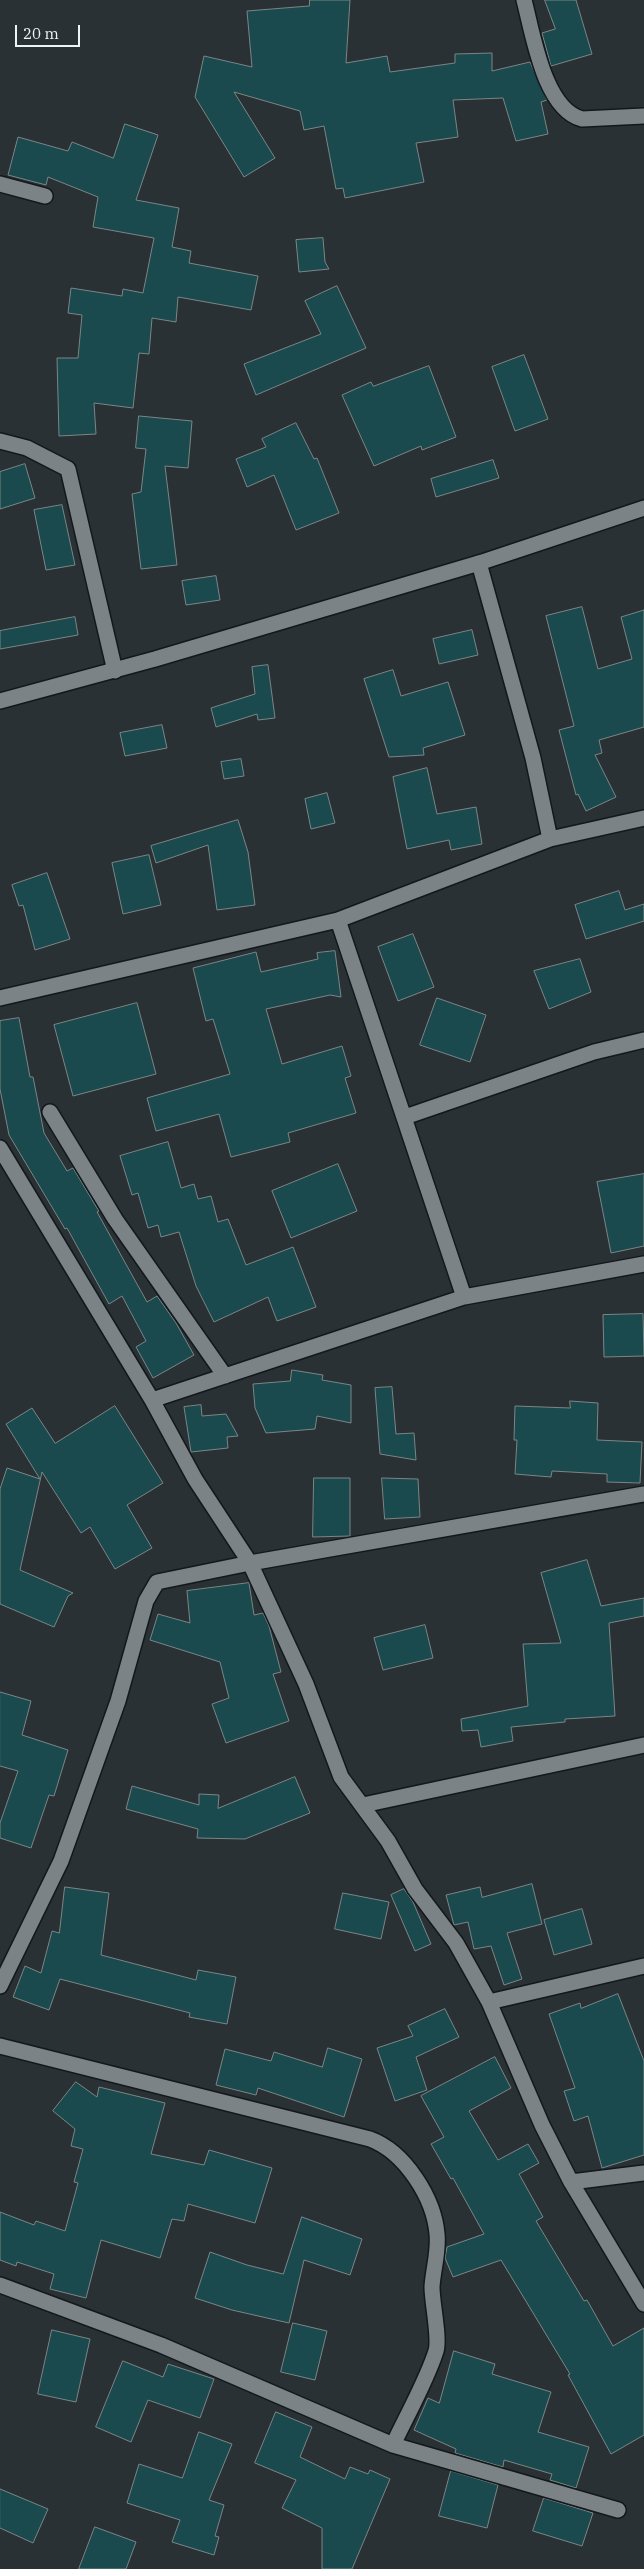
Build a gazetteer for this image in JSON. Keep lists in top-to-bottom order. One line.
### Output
{"scale_bar":"20 m"}
